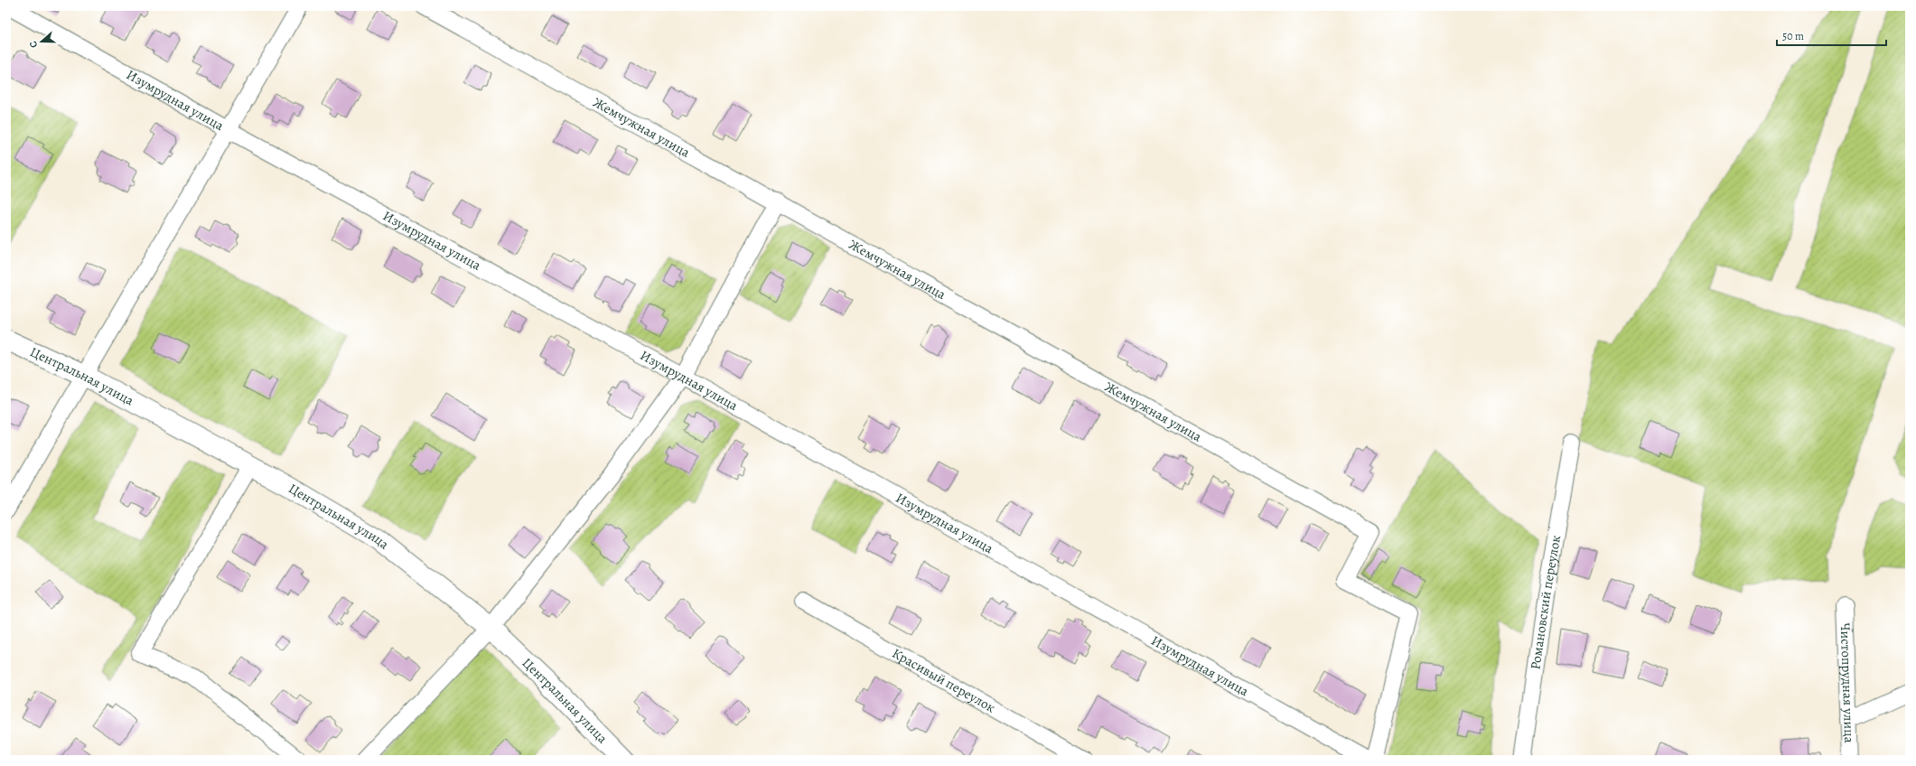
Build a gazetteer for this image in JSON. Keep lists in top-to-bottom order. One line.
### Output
{"streets":{"main road":["Центральная улица"],"street":["Изумрудная улица","Жемчужная улица","Романовский переулок","Красивый переулок","Чистопрудная улица"]},"scale_bar":"50 m","north":"left"}
